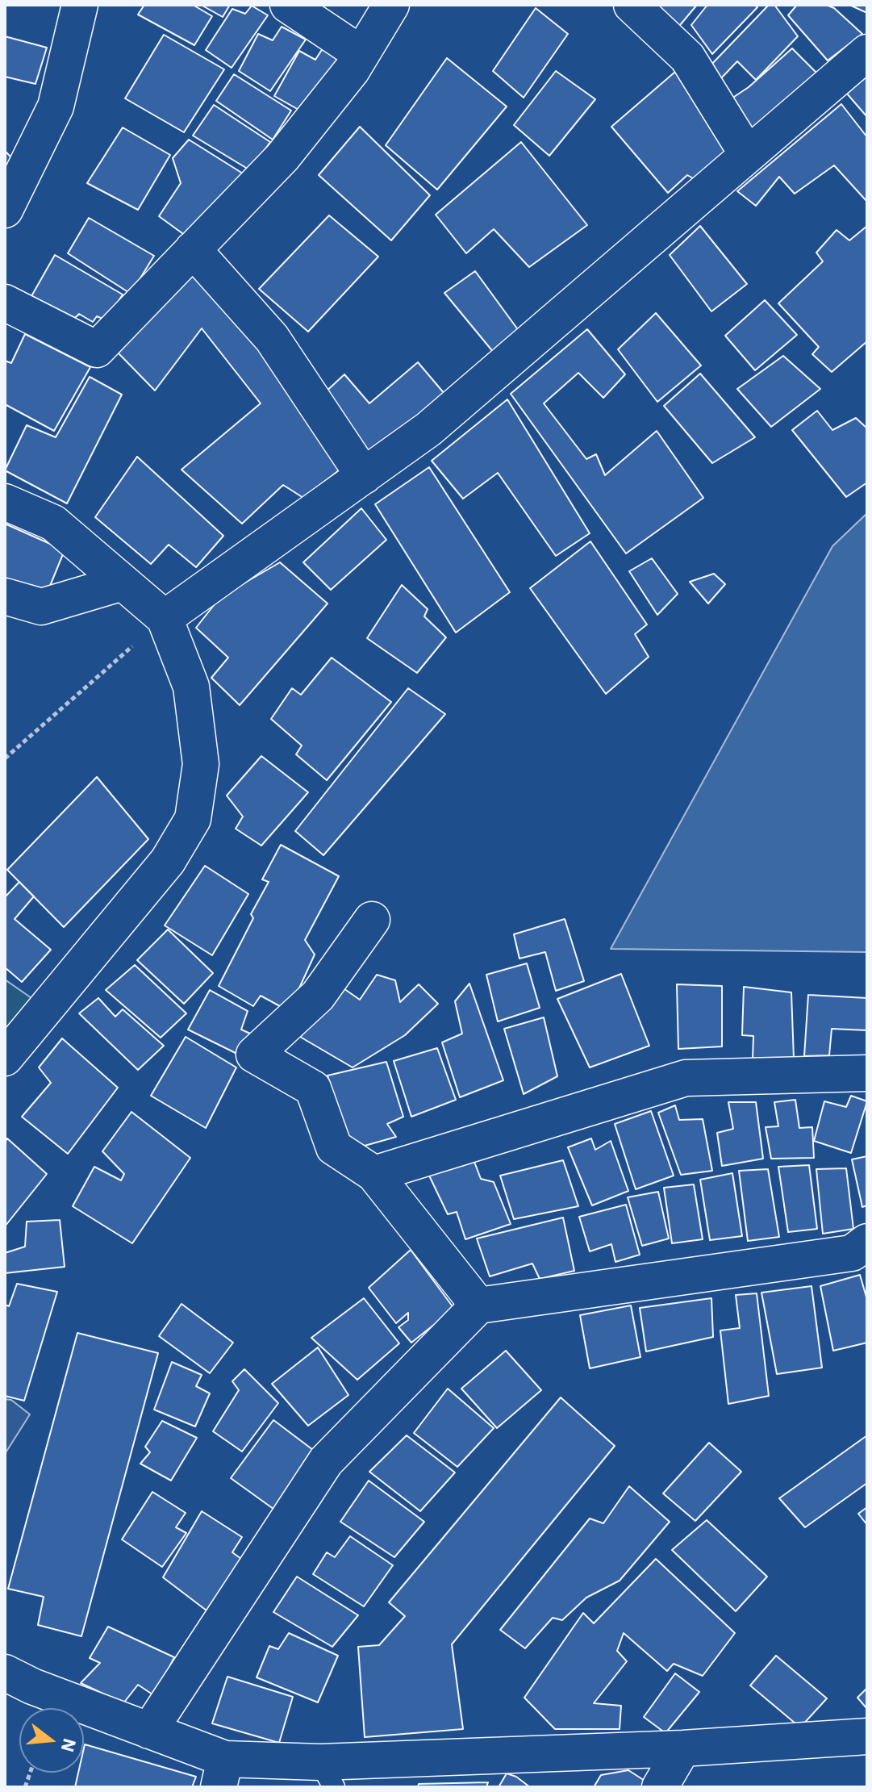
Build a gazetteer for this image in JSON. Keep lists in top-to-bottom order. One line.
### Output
{"north":"right"}
